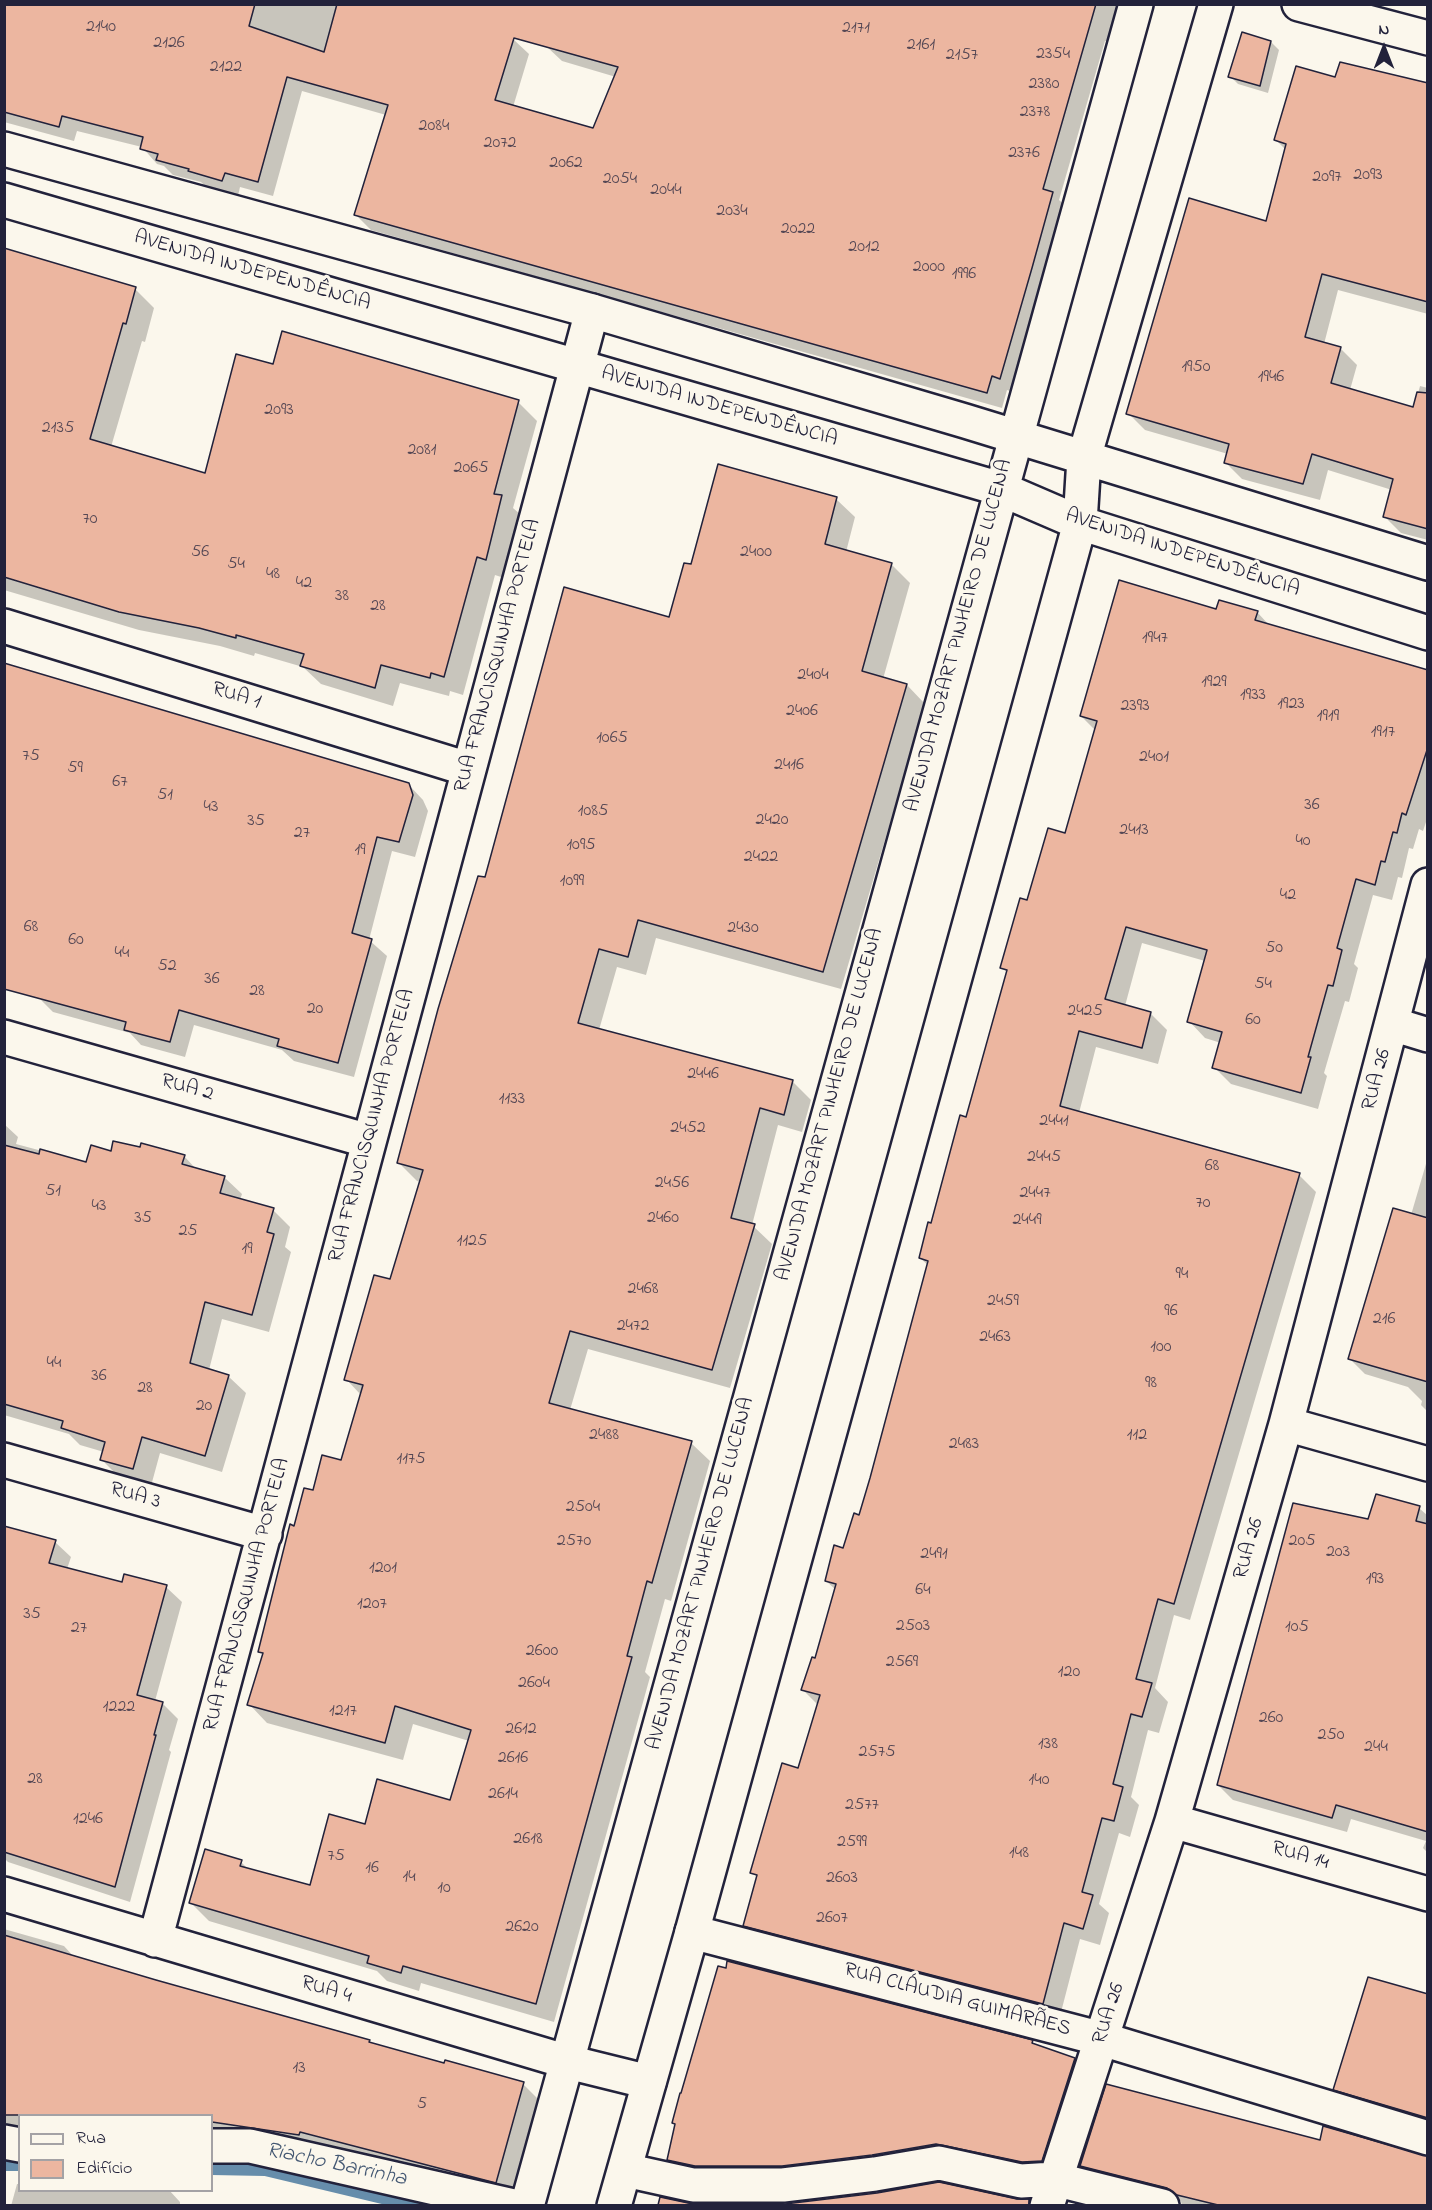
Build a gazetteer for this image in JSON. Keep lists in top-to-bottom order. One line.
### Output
{"streets":{"main road":["AVENIDA INDEPENDÊNCIA","AVENIDA MOZART PINHEIRO DE LUCENA","RUA FRANCISQUINHA PORTELA","RUA 1","RUA 26","RUA 2","RUA 3","RUA 14","RUA 4","RUA CLÁUDIA GUIMARÃES"]},"crossings":[["AVENIDA INDEPENDÊNCIA","AVENIDA MOZART PINHEIRO DE LUCENA"],["AVENIDA INDEPENDÊNCIA","RUA FRANCISQUINHA PORTELA"],["AVENIDA MOZART PINHEIRO DE LUCENA","RUA 4"],["RUA FRANCISQUINHA PORTELA","RUA 1"],["RUA FRANCISQUINHA PORTELA","RUA 2"],["RUA FRANCISQUINHA PORTELA","RUA 3"],["RUA FRANCISQUINHA PORTELA","RUA 4"],["RUA 26","RUA 14"],["RUA 26","RUA CLÁUDIA GUIMARÃES"]],"water":["Riacho Barrinha"],"house_numbers":["2140","2171","2126","2161","2354","2157","2122","2380","2378","2084","2072","2376","2062","2093","2097","2054","2044","2034","2022","2012","2000","1996","1950","1946","2093","2135","2081","2065","70","56","2400","54","48","42","38","28","1947","2404","1929","1933","1923","2393","2406","1919","1917","1065","75","2401","2416","59","67","51","36","43","1085","2420","35","2413","27","40","1095","19","2422","1099","42","68","2430","60","50","44","52","36","54","28","20","2425","60","2446","1133","2441","2452","2445","68","2456","51","2447","70","43","35","2460","2449","25","1125","19","94","2468","2459","96","216","2472","2463","100","44","36","98","28","20","2488","112","2483","1175","2504","2570","205","203","2491","1201","193","64","1207","35","2503","105","27","2600","2569","120","2604","1222","1217","260","2612","250","138","244","2575","2616","28","140","2614","2577","1246","2618","2599","148","75","16","14","2603","10","2607","2620","13","5"],"legend":["Rua","Edifício"],"north":"top"}
